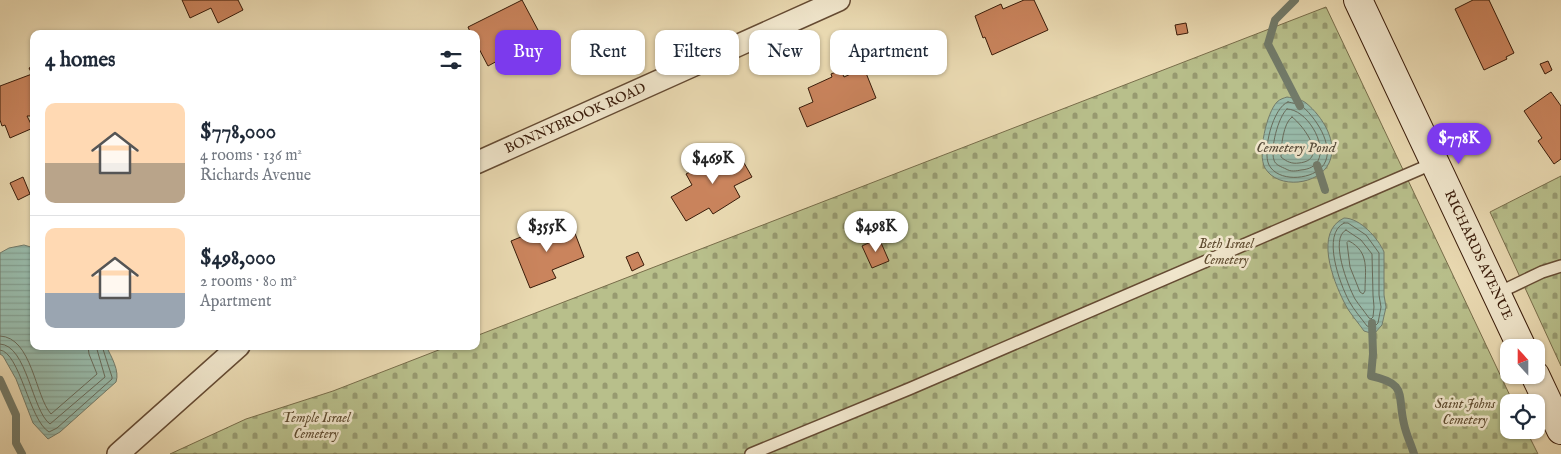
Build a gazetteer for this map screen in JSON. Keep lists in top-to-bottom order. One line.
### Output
{"streets":{"street":["BONNYBROOK ROAD","RICHARDS AVENUE"]},"water":["Cemetery Pond"],"parks":["Beth Israel Cemetery","Saint Johns Cemetery","Temple Israel Cemetery"],"north":"top","page":{"chip":["Buy","Rent","Filters","New","Apartment"],"heading":"4 homes","list":[{"name":"$778,000","note":"4 rooms · 136 m² · Richards Avenue"},{"name":"$498,000","note":"2 rooms · 80 m² · Apartment"}],"price":["$778K","$469K","$355K","$498K"]}}
